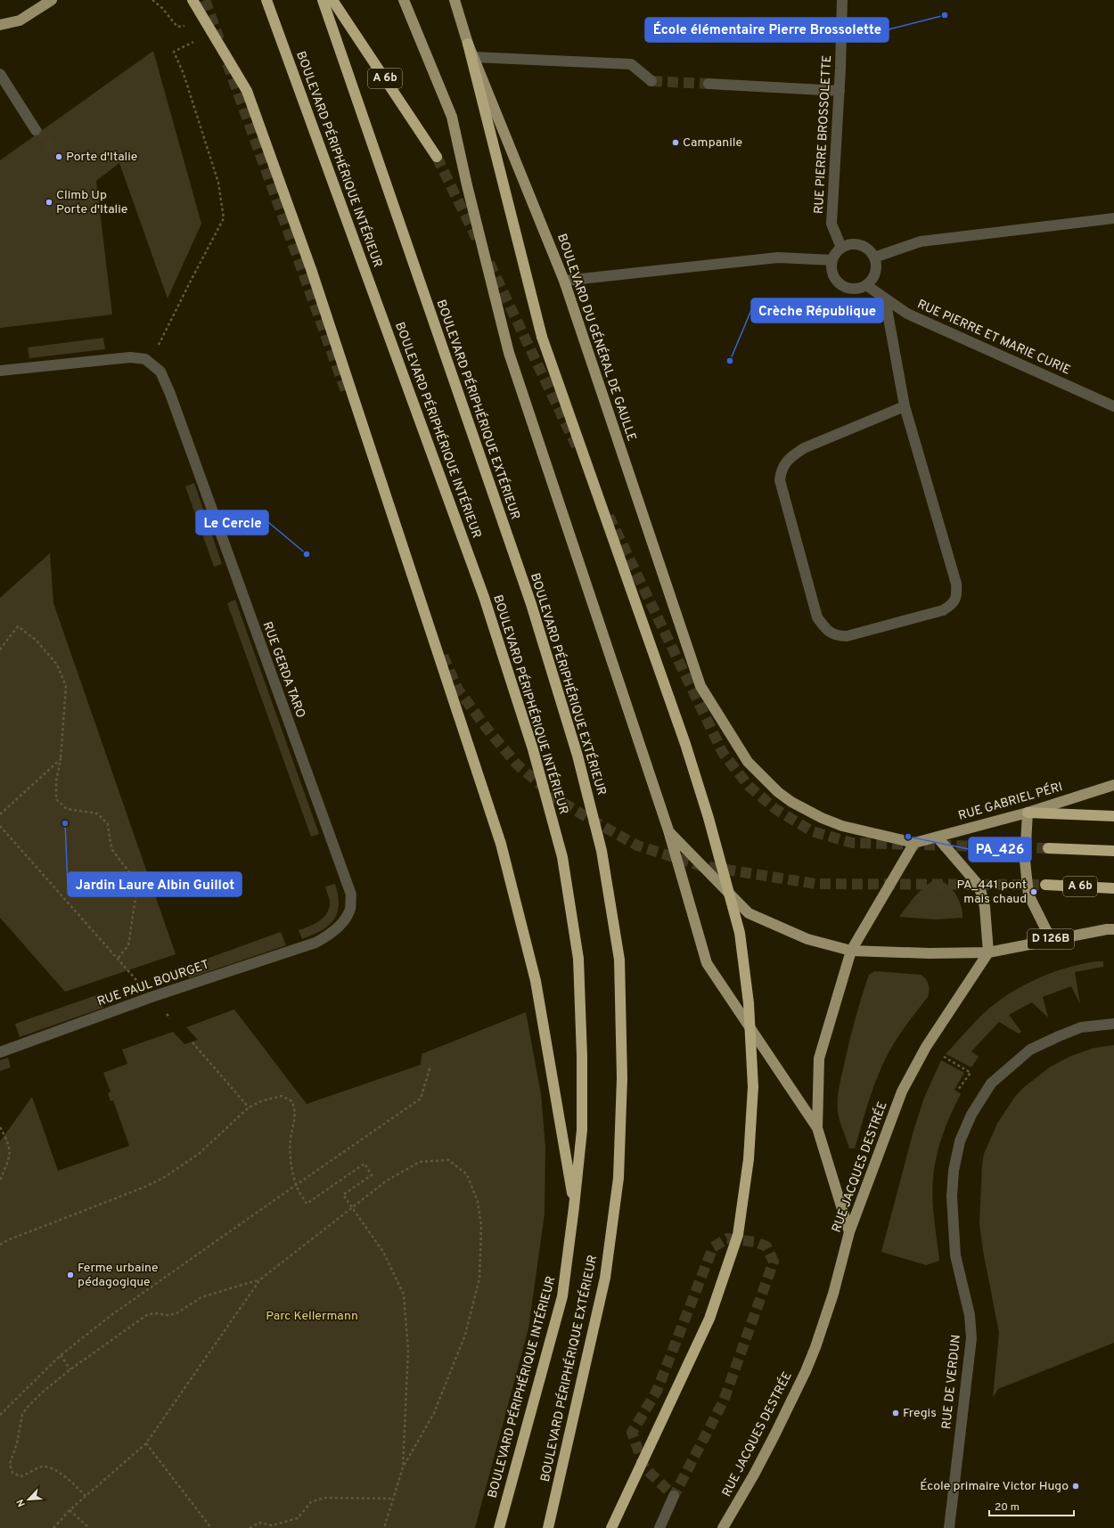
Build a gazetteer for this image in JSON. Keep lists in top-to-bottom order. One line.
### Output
{"streets":{"highway":["A 6b","BOULEVARD PÉRIPHÉRIQUE INTÉRIEUR","BOULEVARD PÉRIPHÉRIQUE EXTÉRIEUR"],"main road":["BOULEVARD DU GÉNÉRAL DE GAULLE","RUE GABRIEL PÉRI","D 126B","RUE JACQUES DESTRÉE"],"street":["RUE PIERRE BROSSOLETTE","RUE PIERRE ET MARIE CURIE","RUE GERDA TARO","RUE PAUL BOURGET","RUE DE VERDUN"]},"crossings":[["RUE PIERRE BROSSOLETTE","RUE PIERRE ET MARIE CURIE"],["BOULEVARD DU GÉNÉRAL DE GAULLE","RUE GABRIEL PÉRI"],["RUE GERDA TARO","RUE PAUL BOURGET"],["D 126B","RUE JACQUES DESTRÉE"]],"parks":["Parc Kellermann"],"places":["École élémentaire Pierre Brossolette","Campanile","Porte d'Italie","Climb Up Porte d'Italie","Crèche République","Le Cercle","Jardin Laure Albin Guillot","PA_426","PA_441 pont mais chaud","Ferme urbaine pédagogique","Fregis","École primaire Victor Hugo"],"scale_bar":"20 m","north":"bottom left"}
